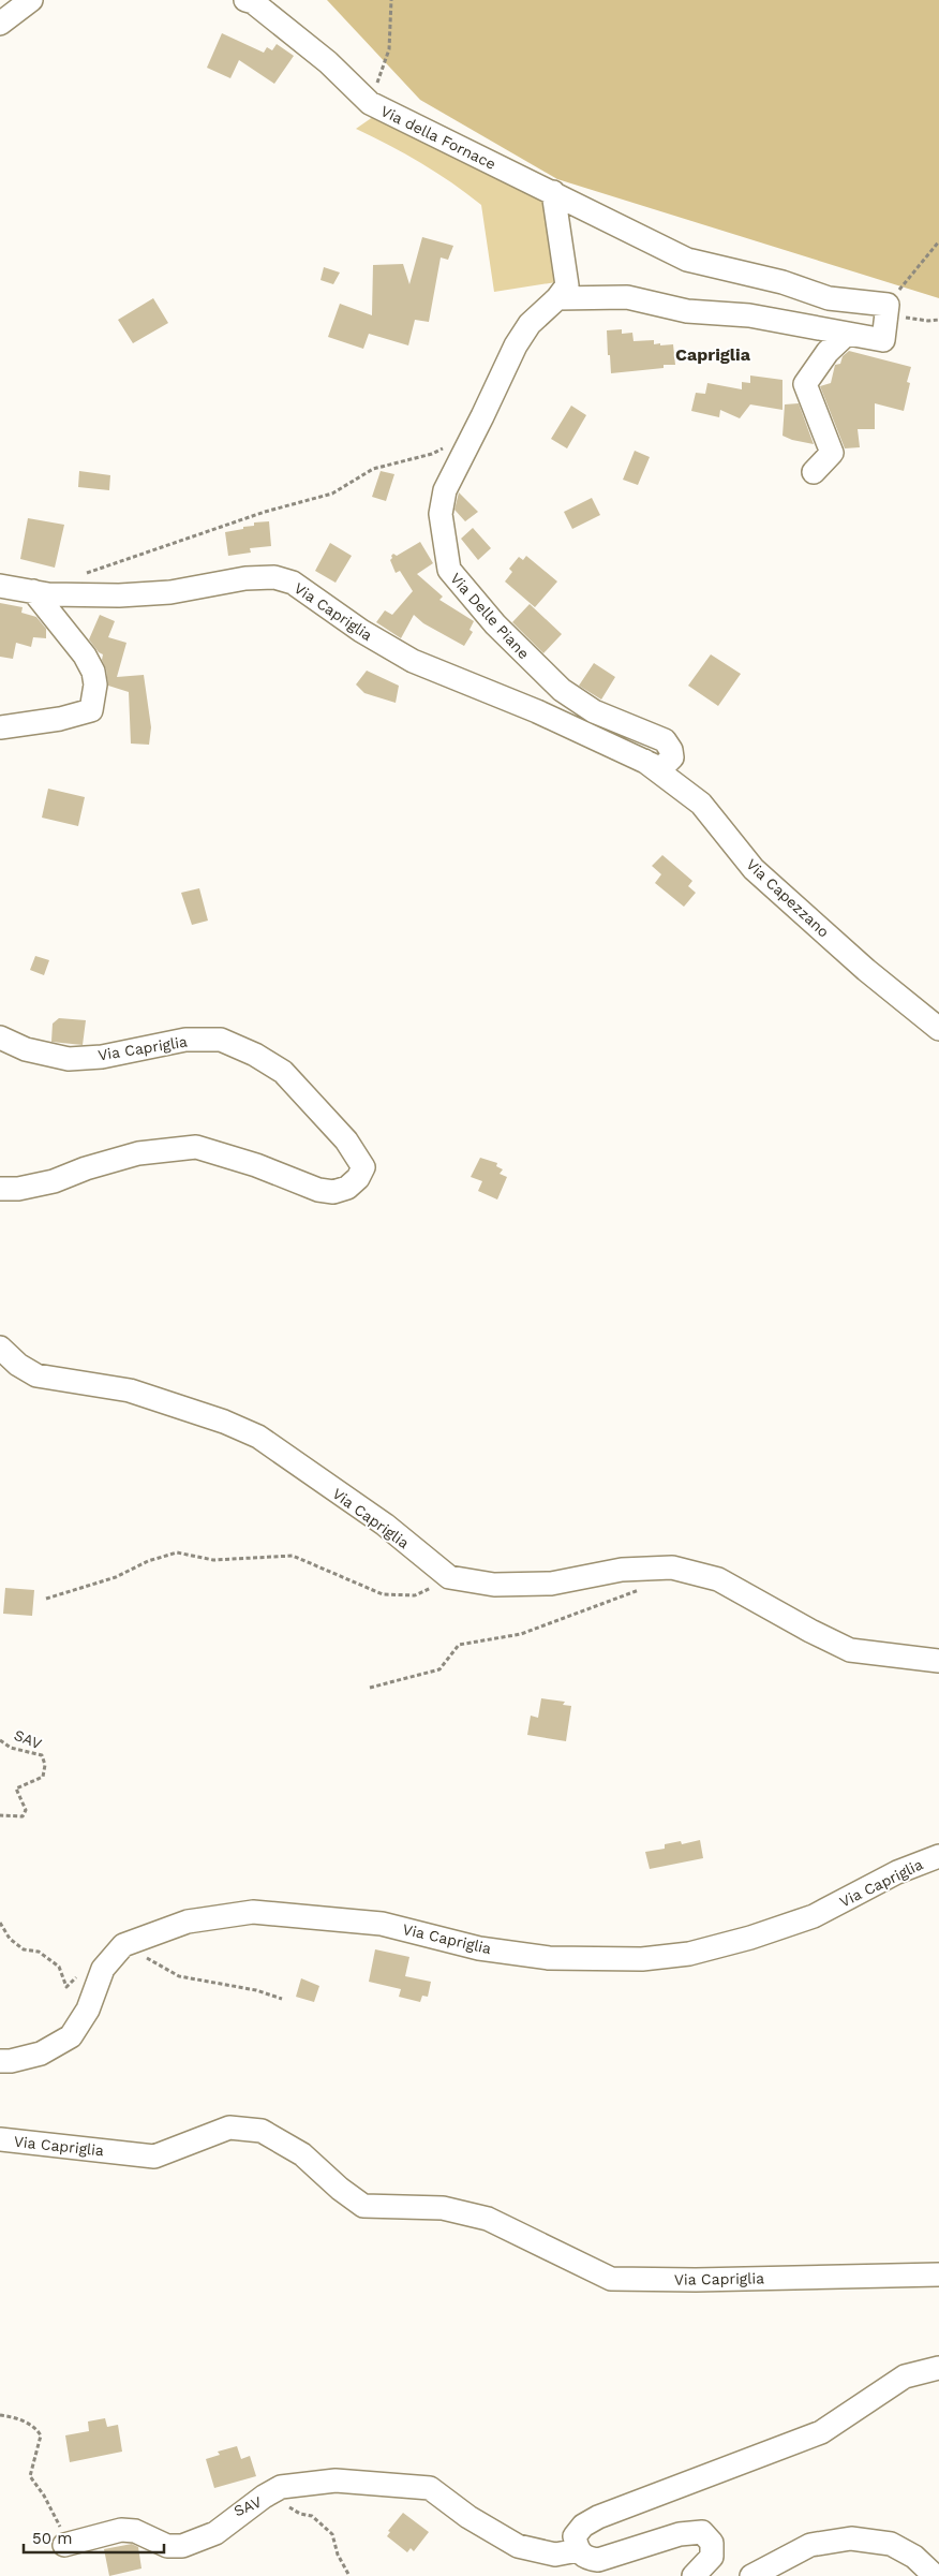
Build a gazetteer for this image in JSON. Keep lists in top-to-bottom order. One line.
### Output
{"streets":{"street":["Via della Fornace","Via Capriglia","Via Delle Piane","Via Capezzano"],"path":["SAV"]},"crossings":[["Via Capriglia","Via Delle Piane"],["Via Capriglia","Via Capezzano"],["Via Delle Piane","Via Capezzano"]],"districts":["Capriglia"],"scale_bar":"50 m"}
